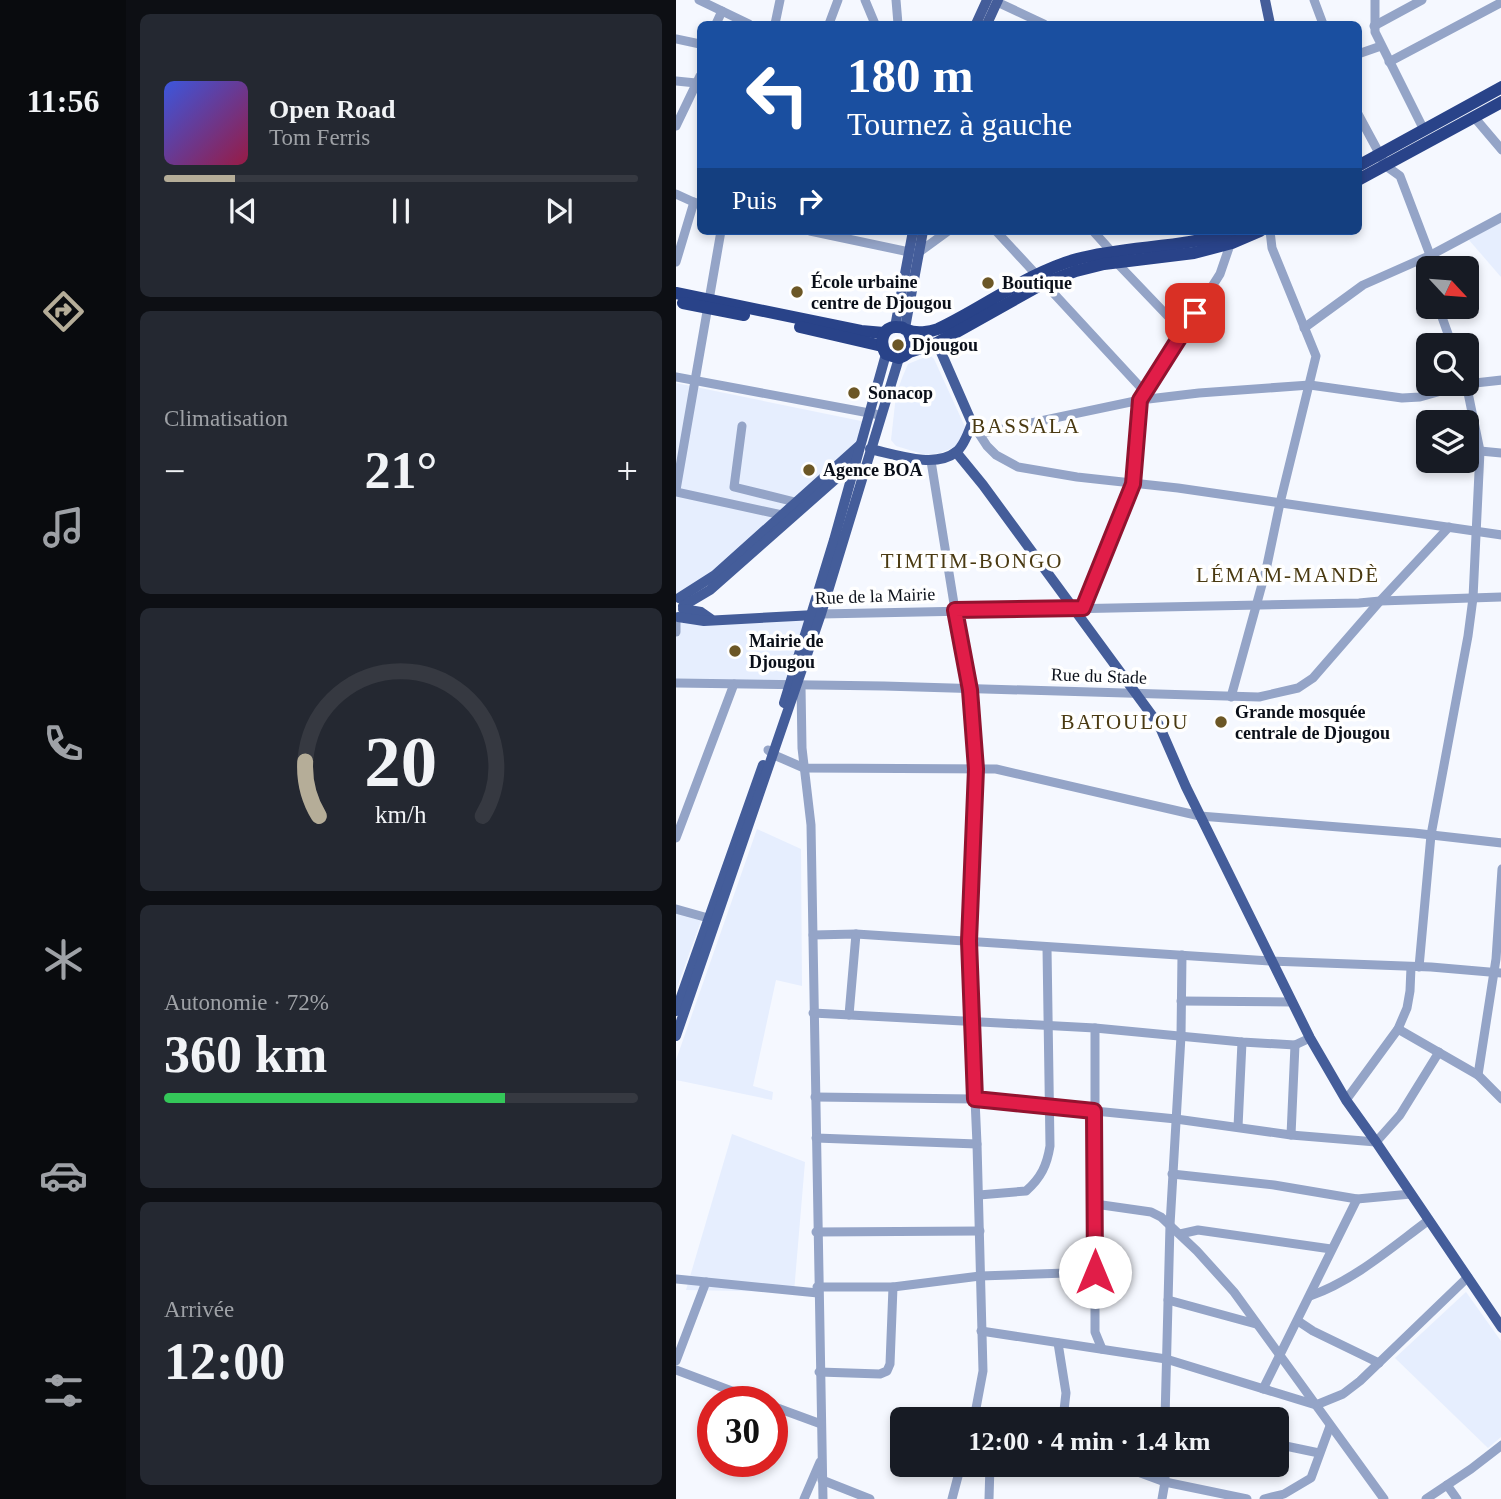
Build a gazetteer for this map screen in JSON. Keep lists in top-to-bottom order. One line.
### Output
{"streets":{"main road":["Rue de la Mairie"],"street":["Rue du Stade"]},"crossings":[["Rue de la Mairie","Rue du Stade"]],"districts":["BASSALA","TIMTIM-BONGO","LÉMAM-MANDÈ","BATOULOU"],"places":["Boutique","École urbaine centre de Djougou","Djougou","Sonacop","Agence BOA","Mairie de Djougou","Grande mosquée centrale de Djougou"],"north":"bottom right","page":{"tabs":"11:56","turn":["180 m","Tournez à gauche"],"song":["Open Road","Tom Ferris"],"then":"Puis","tile":["Climatisation",["Autonomie · 72%","360 km"],["Arrivée","12:00"]],"heat":["−","21°","+"],"limit":"30","trip":"12:00 · 4 min · 1.4 km","gauge":["20","km/h"]}}
